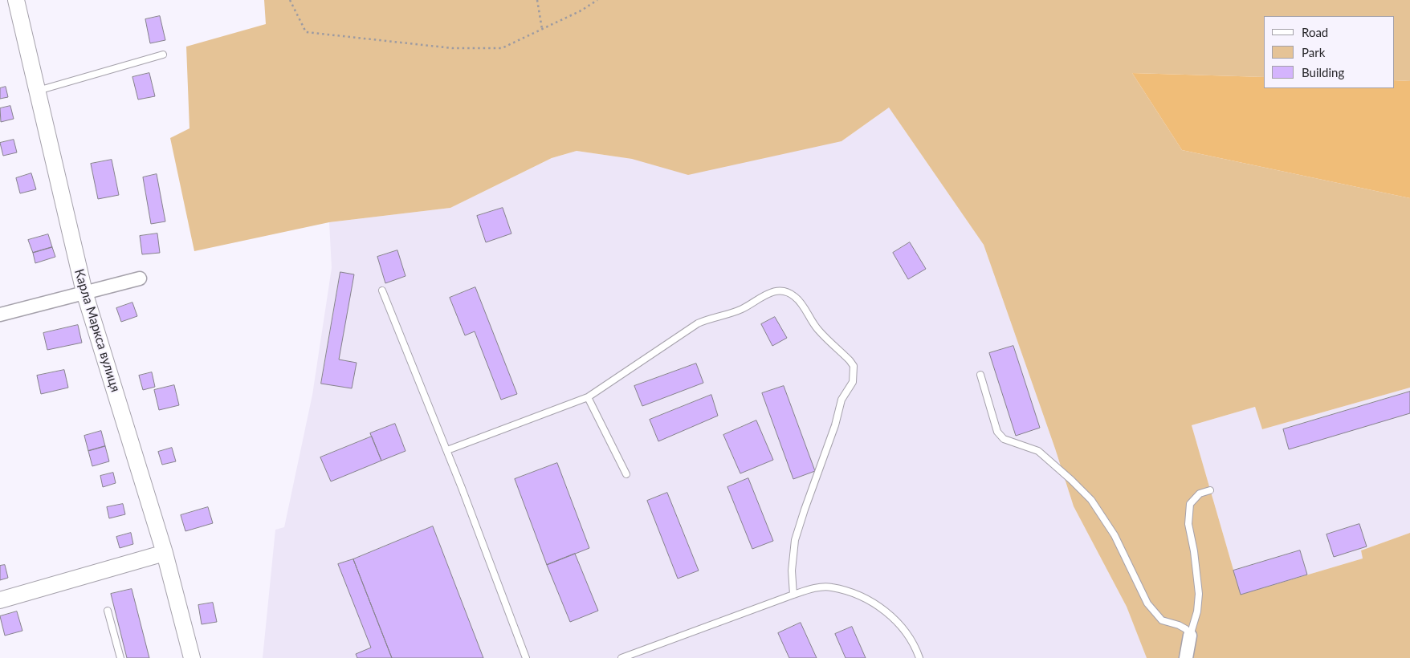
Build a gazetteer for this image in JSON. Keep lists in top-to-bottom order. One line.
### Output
{"streets":{"street":["Карла Маркса вулиця"]},"legend":["Road","Park","Building"]}
